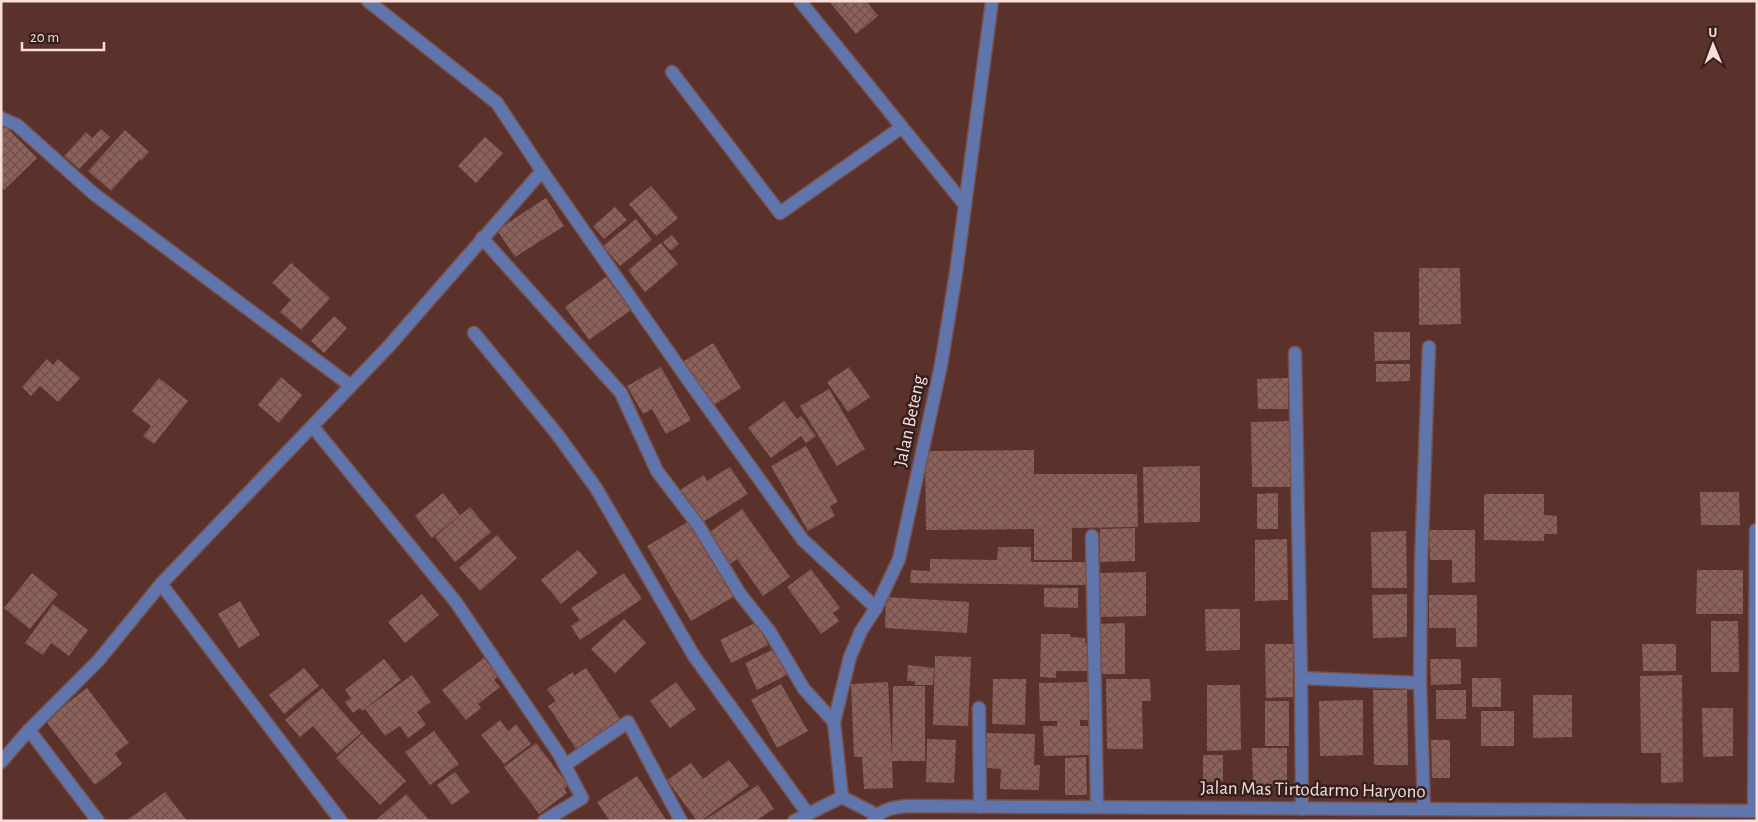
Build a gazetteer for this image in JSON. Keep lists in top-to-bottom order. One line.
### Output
{"streets":{"street":["Jalan Beteng","Jalan Mas Tirtodarmo Haryono"]},"scale_bar":"20 m","north":"top"}
